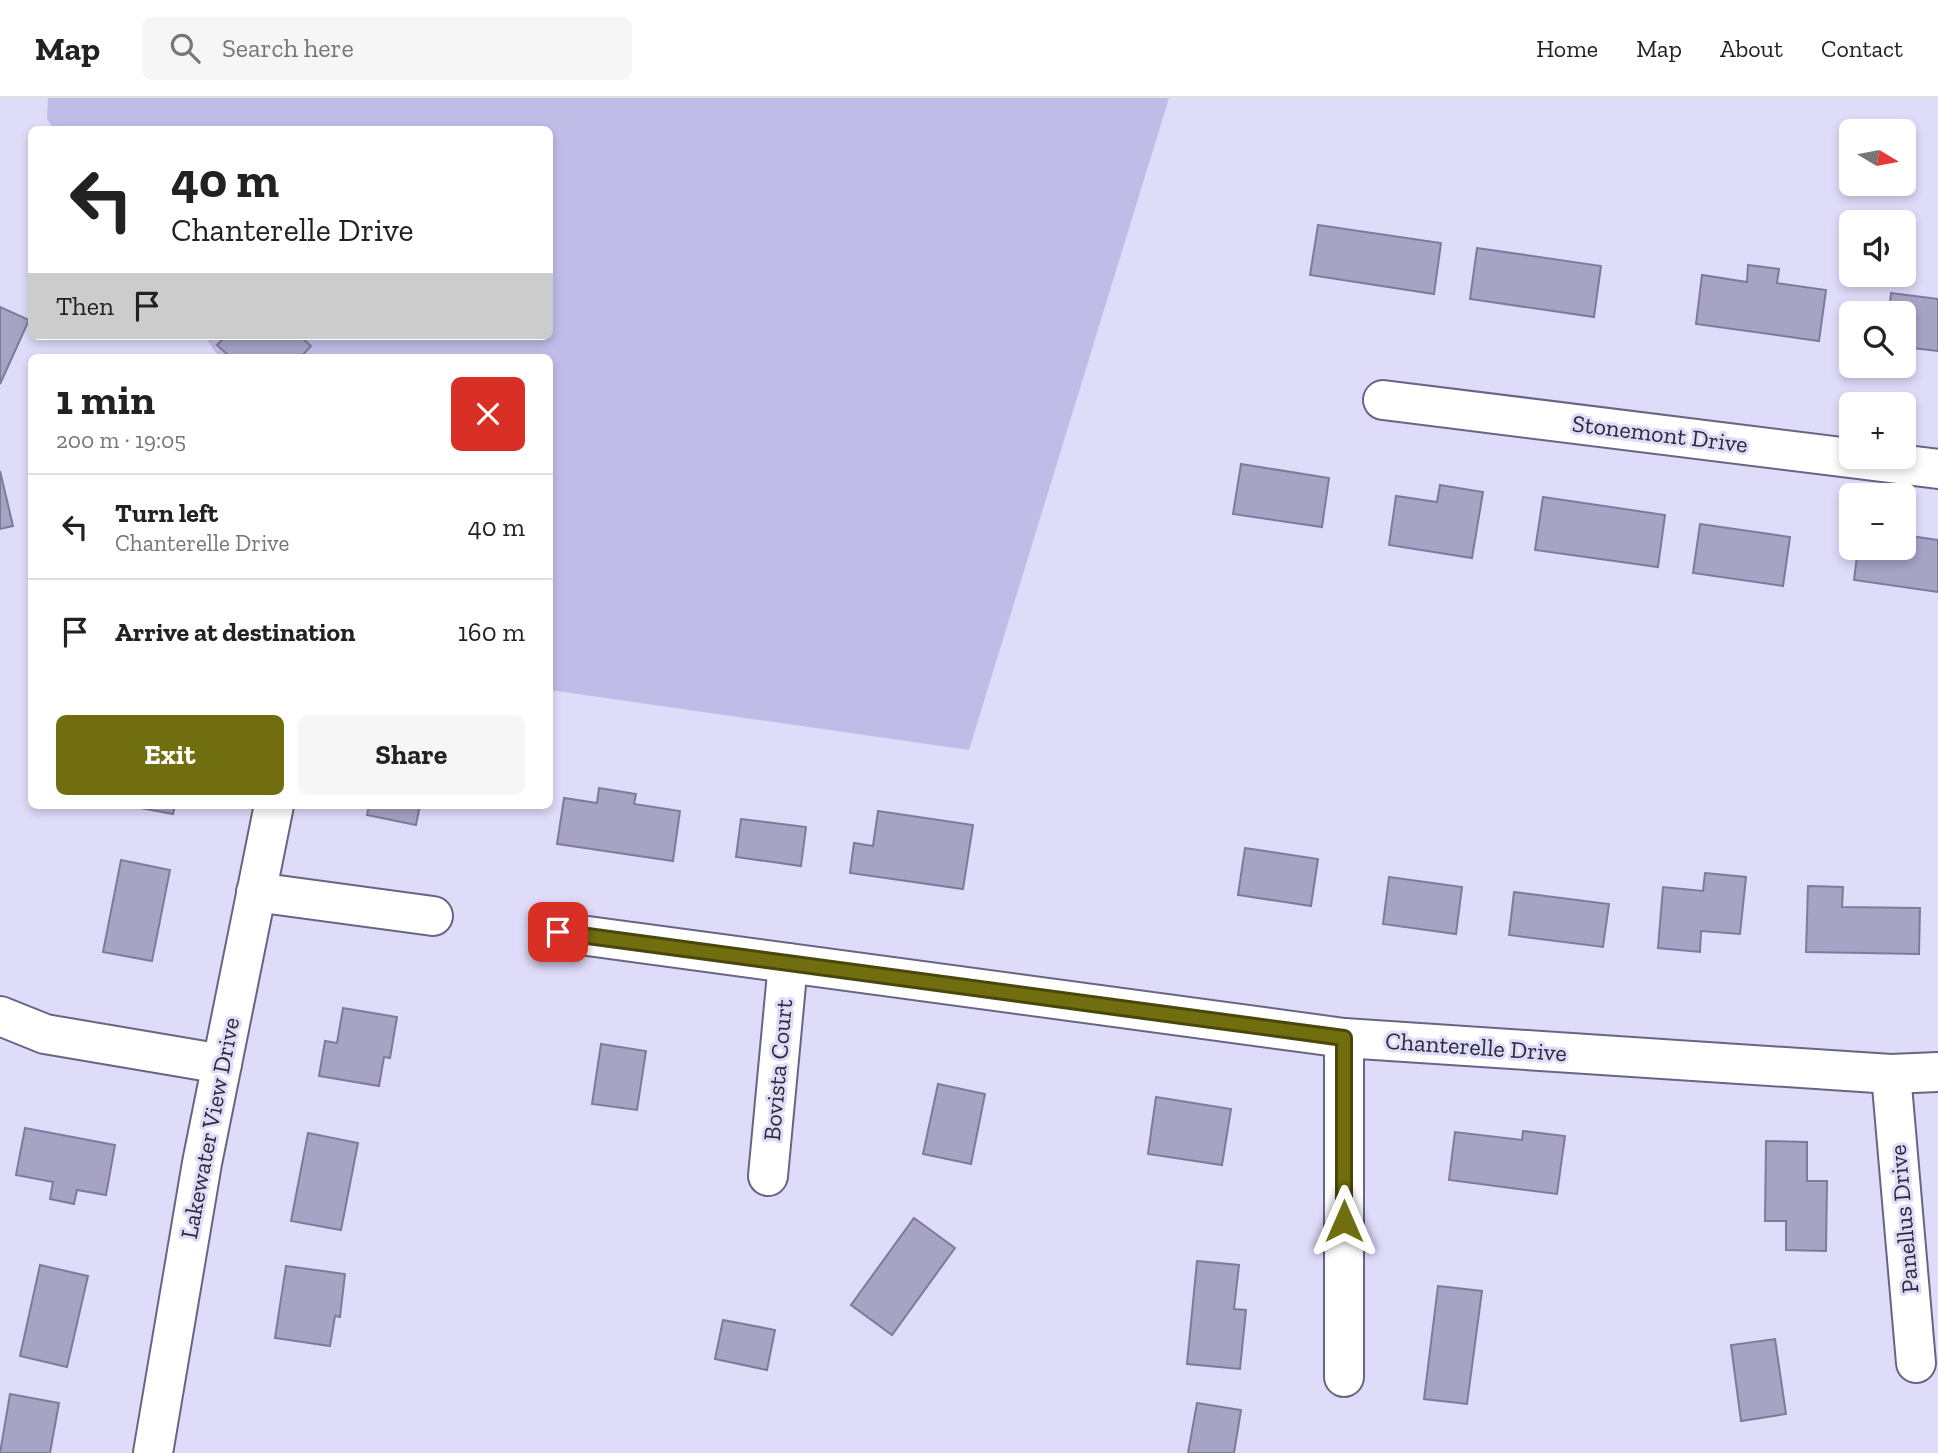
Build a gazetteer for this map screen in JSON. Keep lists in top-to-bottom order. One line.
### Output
{"streets":{"street":["Stonemont Drive","Chanterelle Drive","Bovista Court","Lakewater View Drive","Panellus Drive"]},"crossings":[["Chanterelle Drive","Bovista Court"],["Chanterelle Drive","Panellus Drive"]],"north":"right","page":{"header":"Map","search":"Search here","nav":["Home","Map","About","Contact"],"map_buttons":["+","−"],"turn":["40 m","Chanterelle Drive"],"then":"Then","heading":["1 min","200 m · 19:05"],"list":[{"name":"Turn left","note":"Chanterelle Drive","value":"40 m"},{"name":"Arrive at destination","value":"160 m"}],"buttons":["Exit","Share"]}}
